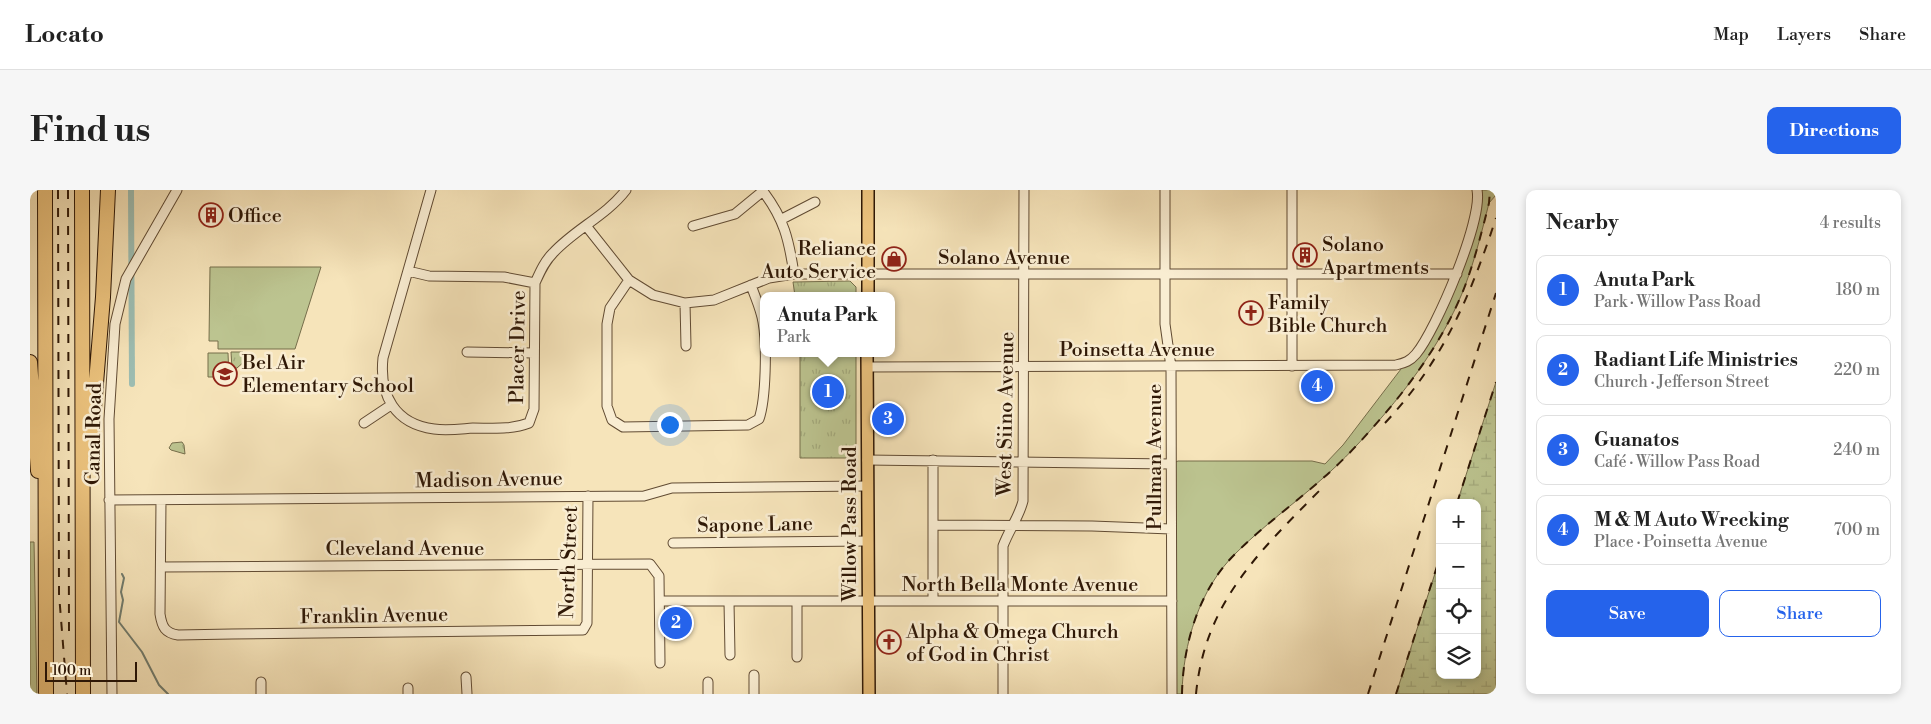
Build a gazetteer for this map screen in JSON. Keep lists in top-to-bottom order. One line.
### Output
{"streets":{"main road":["Willow Pass Road"],"street":["Solano Avenue","Placer Drive","Poinsetta Avenue","West Siino Avenue","Canal Road","Pullman Avenue","Madison Avenue","Sapone Lane","Cleveland Avenue","North Street","North Bella Monte Avenue","Franklin Avenue"]},"crossings":[["Solano Avenue","Placer Drive"],["Solano Avenue","Poinsetta Avenue"],["Solano Avenue","West Siino Avenue"],["Solano Avenue","Pullman Avenue"],["Poinsetta Avenue","West Siino Avenue"],["Poinsetta Avenue","Pullman Avenue"],["Poinsetta Avenue","Willow Pass Road"],["West Siino Avenue","North Bella Monte Avenue"],["Canal Road","Madison Avenue"],["Pullman Avenue","North Bella Monte Avenue"],["Madison Avenue","Willow Pass Road"],["Madison Avenue","North Street"],["Sapone Lane","Willow Pass Road"],["Willow Pass Road","North Bella Monte Avenue"],["Cleveland Avenue","North Street"],["Cleveland Avenue","North Bella Monte Avenue"],["Cleveland Avenue","Franklin Avenue"],["North Street","Franklin Avenue"]],"places":{"building":["Office","Solano Apartments"],"shop":["Reliance Auto Service"],"church":["Family Bible Church","Alpha & Omega Church of God in Christ"],"school or university":["Bel Air Elementary School"]},"scale_bar":"100 m","page":{"header":"Locato","nav":["Map","Layers","Share"],"buttons":["Directions",["Save","Share"]],"title":"Find us","heading":["Nearby","4 results"],"list":[{"mark":"1","name":"Anuta Park","note":"Park · Willow Pass Road","value":"180 m"},{"mark":"2","name":"Radiant Life Ministries","note":"Church · Jefferson Street","value":"220 m"},{"mark":"3","name":"Guanatos","note":"Café · Willow Pass Road","value":"240 m"},{"mark":"4","name":"M & M Auto Wrecking","note":"Place · Poinsetta Avenue","value":"700 m"}],"popup":["Anuta Park","Park"],"pins":["4","1","3","2"],"map_buttons":["+","−"],"scale":"100 m"}}
